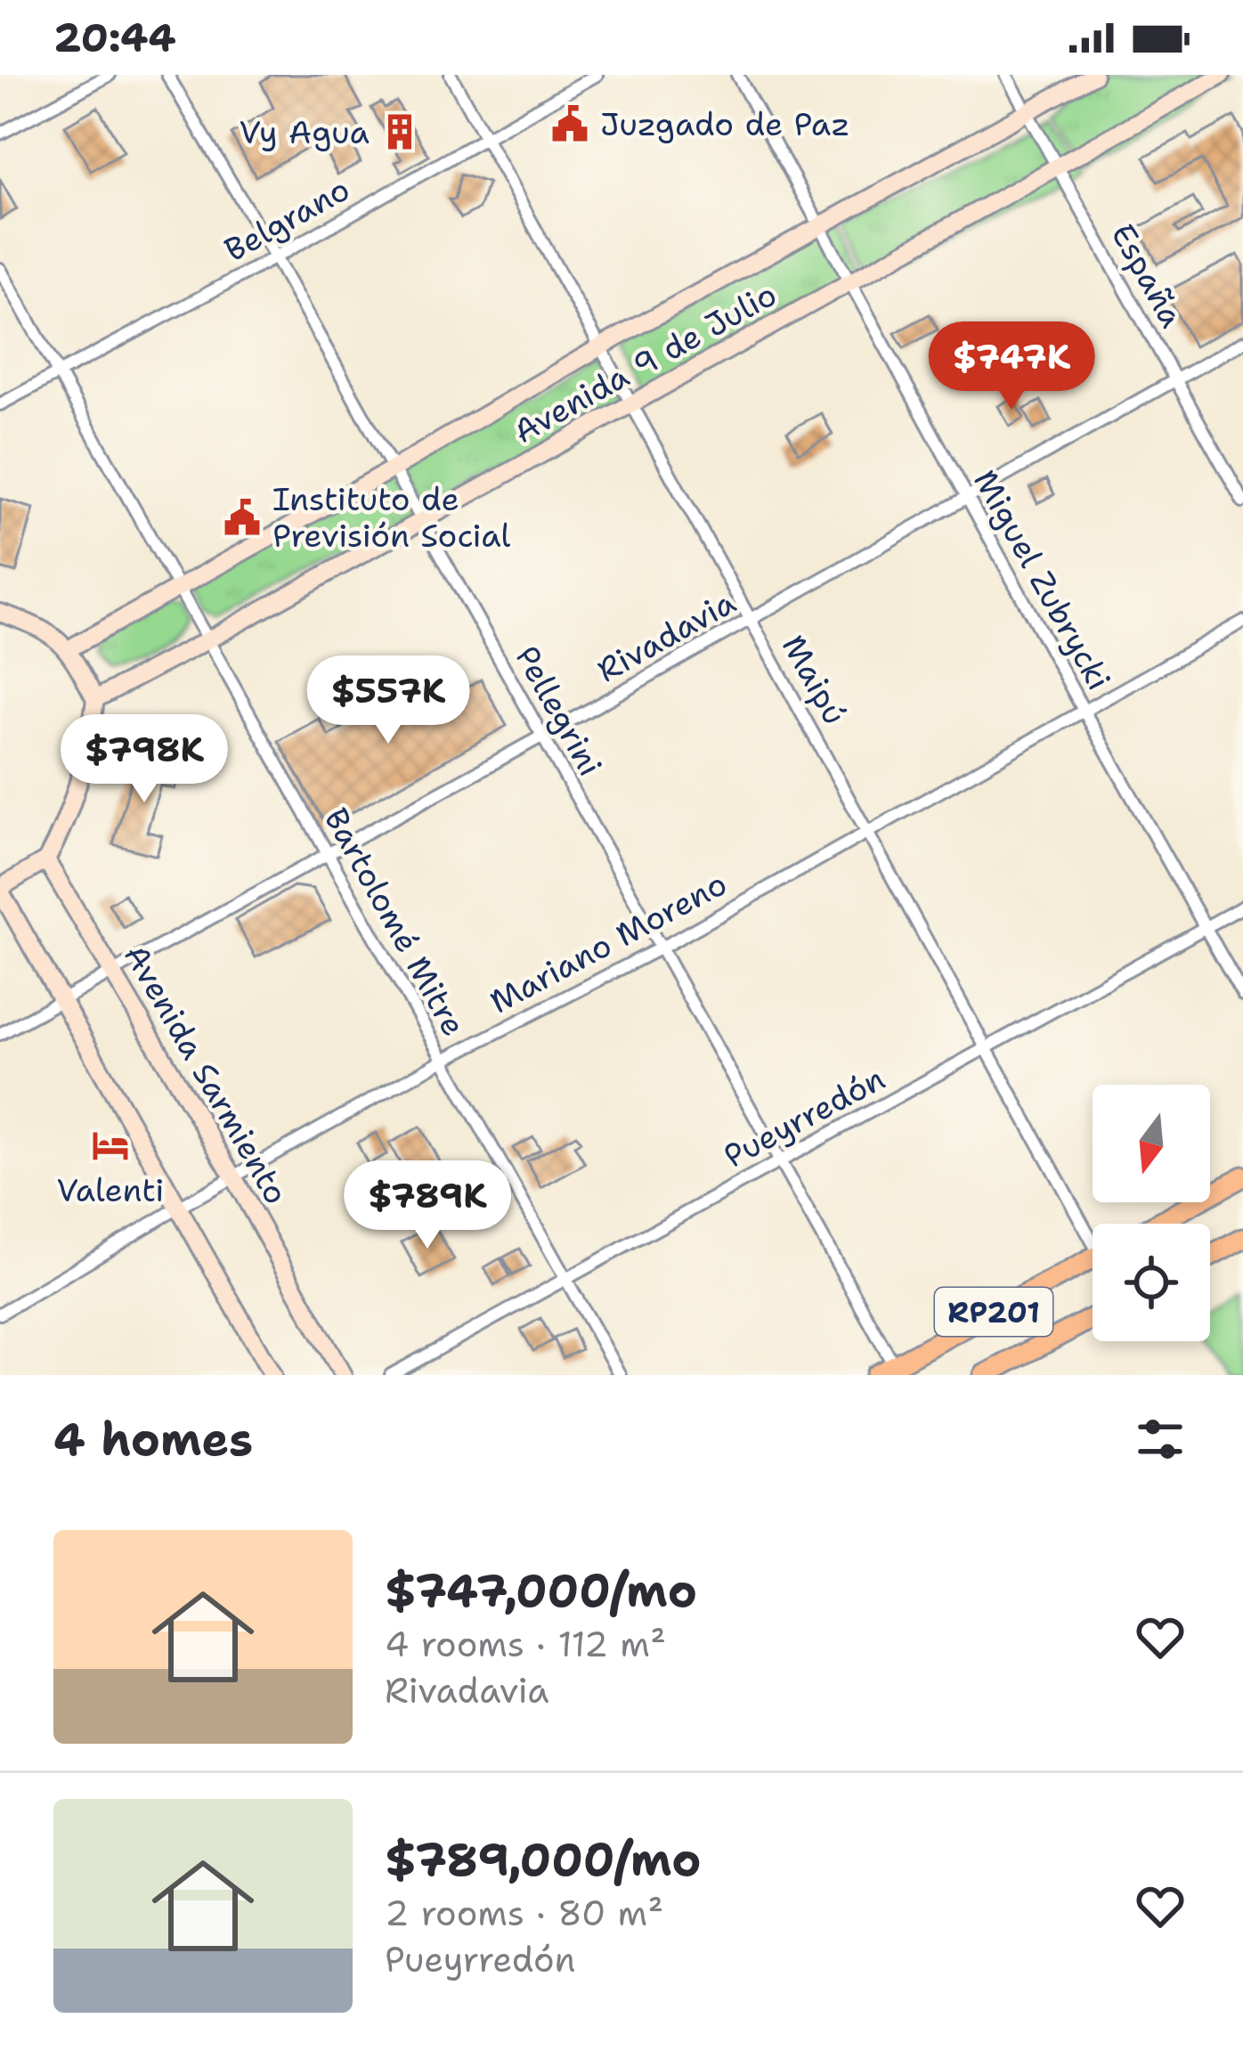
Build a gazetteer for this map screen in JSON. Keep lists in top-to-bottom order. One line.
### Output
{"streets":{"main road":["Avenida 9 de Julio","Avenida Sarmiento","RP201"],"street":["Belgrano","España","Miguel Zubrycki","Rivadavia","Maipú","Pellegrini","Bartolomé Mitre","Mariano Moreno","Pueyrredón"]},"crossings":[["Belgrano","Maipú"],["Belgrano","Pellegrini"],["Belgrano","Bartolomé Mitre"],["España","Avenida 9 de Julio"],["España","Rivadavia"],["Avenida 9 de Julio","Miguel Zubrycki"],["Avenida 9 de Julio","Maipú"],["Avenida 9 de Julio","Pellegrini"],["Avenida 9 de Julio","Bartolomé Mitre"],["Miguel Zubrycki","Rivadavia"],["Miguel Zubrycki","Mariano Moreno"],["Miguel Zubrycki","Pueyrredón"],["Rivadavia","Maipú"],["Rivadavia","Pellegrini"],["Rivadavia","Bartolomé Mitre"],["Rivadavia","Avenida Sarmiento"],["Maipú","Mariano Moreno"],["Maipú","Pueyrredón"],["Pellegrini","Mariano Moreno"],["Pellegrini","Pueyrredón"],["Pellegrini","RP201"],["Bartolomé Mitre","Mariano Moreno"],["Bartolomé Mitre","Pueyrredón"],["Mariano Moreno","Avenida Sarmiento"]],"places":{"public building":["Juzgado de Paz","Instituto de Previsión Social"],"building":["Vy Agua"],"hotel":["Valenti"]},"north":"bottom","page":{"status":"20:44","price":["$747K","$557K","$798K","$789K"],"heading":"4 homes","list":[{"name":"$747,000/mo","note":"4 rooms · 112 m² · Rivadavia"},{"name":"$789,000/mo","note":"2 rooms · 80 m² · Pueyrredón"}]}}
